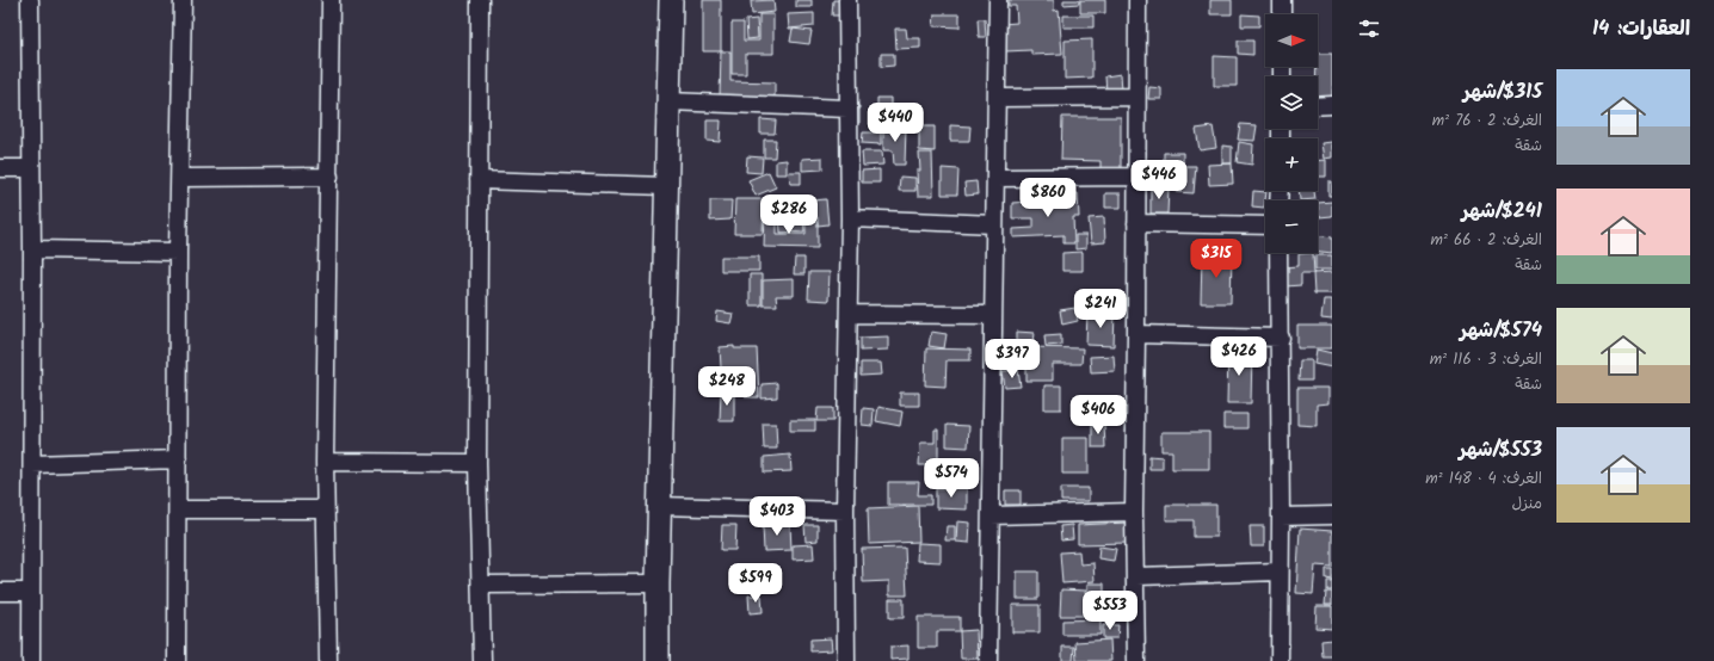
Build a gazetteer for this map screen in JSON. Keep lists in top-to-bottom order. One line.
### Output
{"north":"right","page":{"heading":"العقارات: 14","map_buttons":["+","−"],"list":[{"name":"$315/شهر","note":"الغرف: 2 · 76 m² · شقة"},{"name":"$241/شهر","note":"الغرف: 2 · 66 m² · شقة"},{"name":"$574/شهر","note":"الغرف: 3 · 116 m² · شقة"},{"name":"$553/شهر","note":"الغرف: 4 · 148 m² · منزل"}],"price":["$440","$446","$860","$286","$315","$241","$426","$397","$248","$406","$574","$403","$599","$553"]}}
